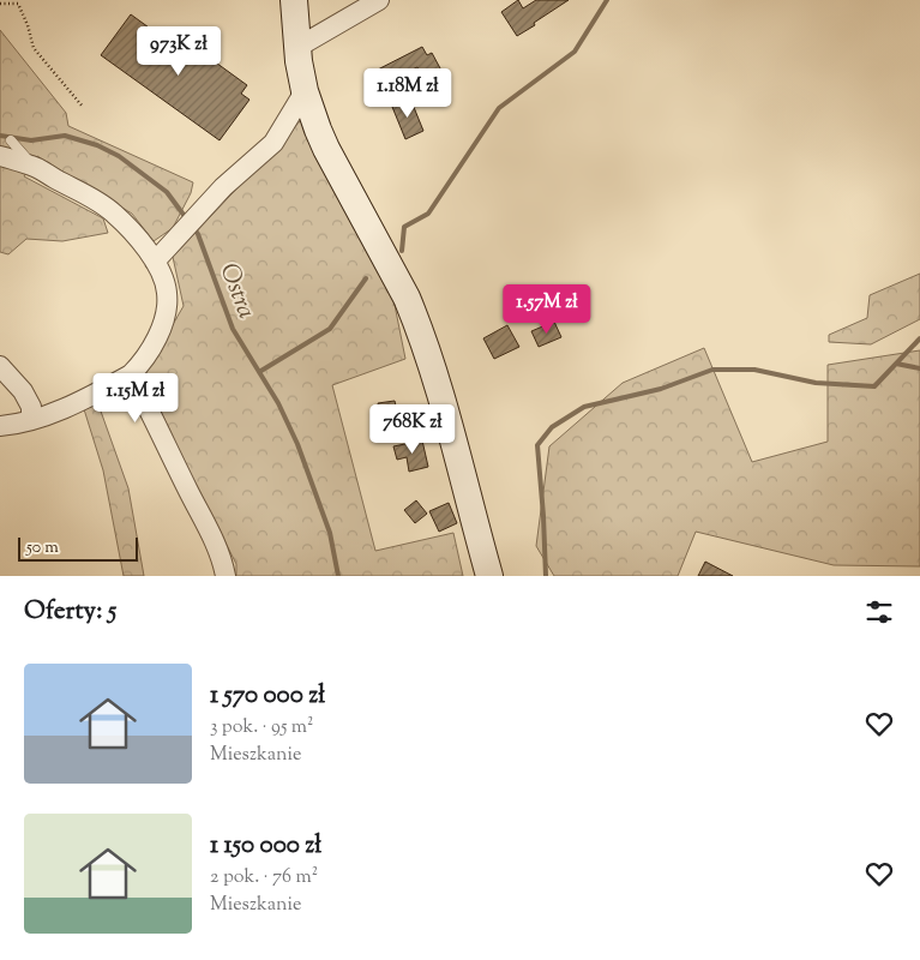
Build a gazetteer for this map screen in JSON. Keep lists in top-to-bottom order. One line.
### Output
{"water":["Ostra"],"scale_bar":"50 m","page":{"price":["973K zł","1.18M zł","1.57M zł","1.15M zł","768K zł"],"scale":"50 m","heading":"Oferty: 5","list":[{"name":"1 570 000 zł","note":"3 pok. · 95 m² · Mieszkanie"},{"name":"1 150 000 zł","note":"2 pok. · 76 m² · Mieszkanie"}]}}
